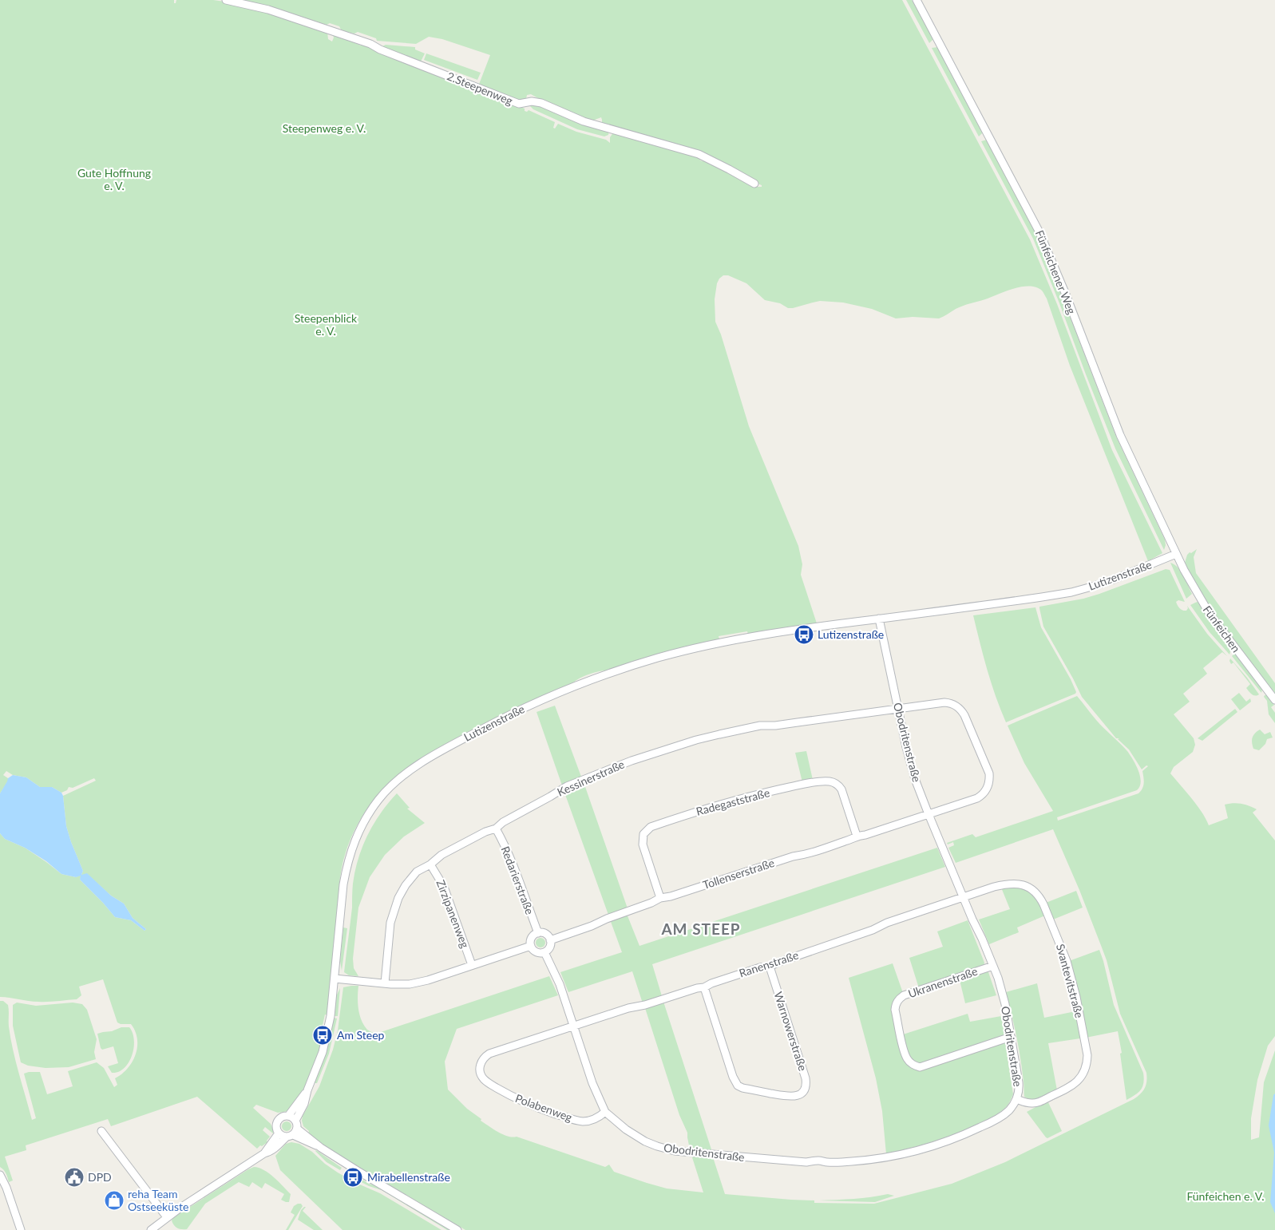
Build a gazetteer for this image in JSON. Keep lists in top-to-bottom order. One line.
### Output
{"streets":{"street":["2.Steepenweg","Fünfeichener Weg","Lutizenstraße","Fünfeichen","Obodritenstraße","Kessinerstraße","Radegaststraße","Tollenserstraße","Redarierstraße","Zirzipanenweg","Ranenstraße","Svantevitstraße","Ukranenstraße","Warnowerstraße","Polabenweg"]},"crossings":[["Fünfeichener Weg","Lutizenstraße"],["Fünfeichener Weg","Fünfeichen"],["Lutizenstraße","Fünfeichen"],["Lutizenstraße","Obodritenstraße"],["Obodritenstraße","Kessinerstraße"],["Obodritenstraße","Tollenserstraße"],["Obodritenstraße","Redarierstraße"],["Obodritenstraße","Ranenstraße"],["Obodritenstraße","Svantevitstraße"],["Obodritenstraße","Ukranenstraße"],["Obodritenstraße","Polabenweg"],["Kessinerstraße","Tollenserstraße"],["Kessinerstraße","Redarierstraße"],["Kessinerstraße","Zirzipanenweg"],["Radegaststraße","Tollenserstraße"],["Tollenserstraße","Redarierstraße"],["Ranenstraße","Svantevitstraße"],["Ranenstraße","Warnowerstraße"],["Ranenstraße","Polabenweg"]],"districts":["AM STEEP"],"parks":["Steepenweg e. V.","Gute Hoffnung e. V.","Steepenblick e. V.","Fünfeichen e. V."],"places":{"bus stop":["Lutizenstraße","Am Steep","Mirabellenstraße"],"public building":["DPD"],"shop":["reha Team Ostseeküste"]}}
